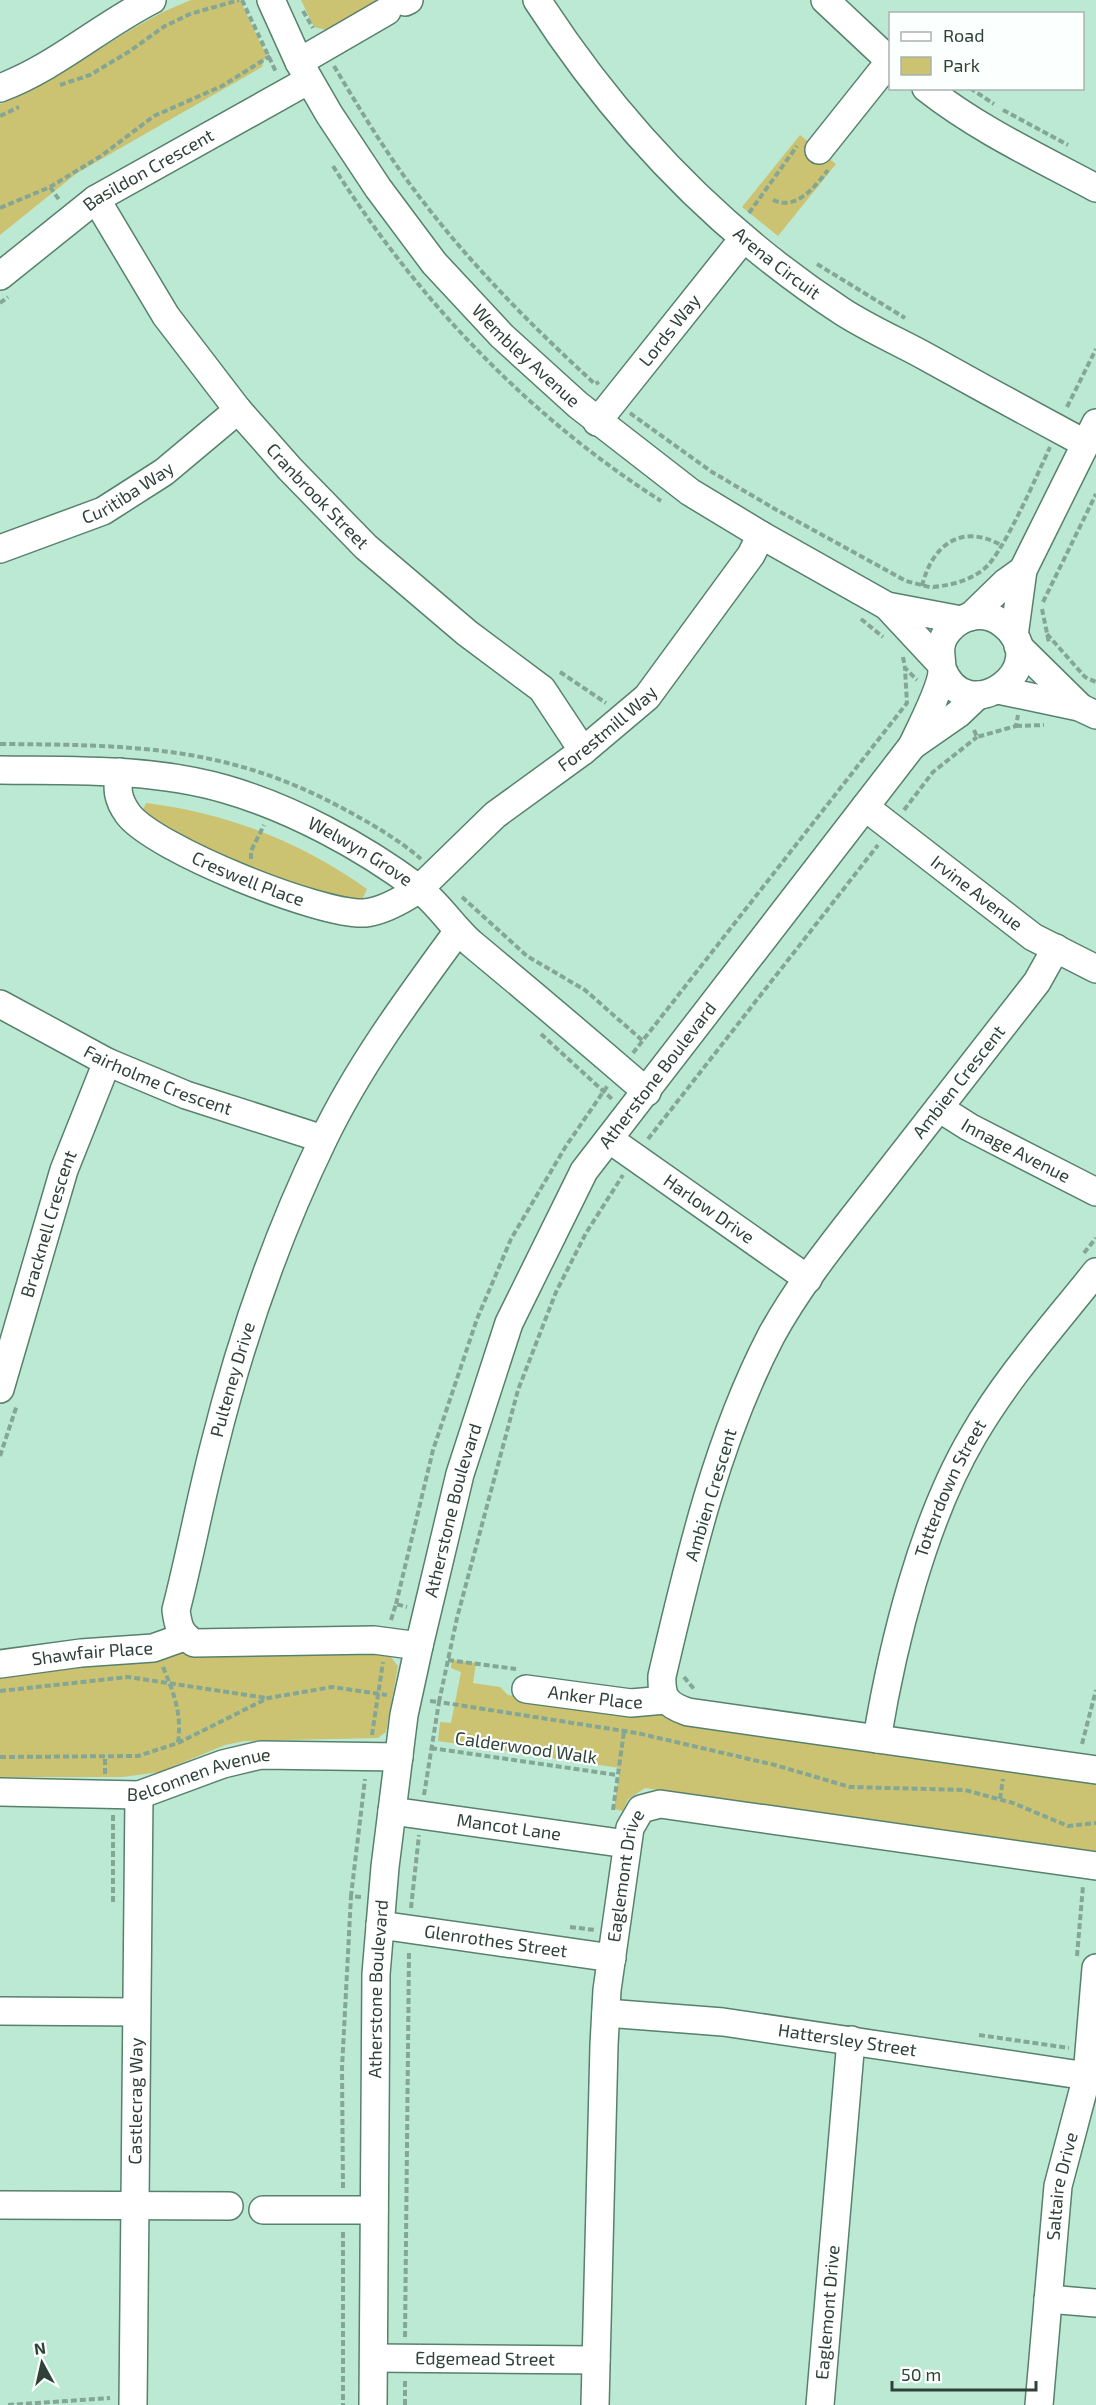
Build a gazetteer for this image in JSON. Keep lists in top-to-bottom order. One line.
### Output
{"streets":{"street":["Basildon Crescent","Arena Circuit","Lords Way","Wembley Avenue","Curitiba Way","Cranbrook Street","Forestmill Way","Welwyn Grove","Creswell Place","Irvine Avenue","Atherstone Boulevard","Fairholme Crescent","Ambien Crescent","Innage Avenue","Harlow Drive","Bracknell Crescent","Pulteney Drive","Totterdown Street","Shawfair Place","Anker Place","Belconnen Avenue","Mancot Lane","Eaglemont Drive","Glenrothes Street","Hattersley Street","Castlecrag Way","Saltaire Drive","Edgemead Street"],"path":["Calderwood Walk"]},"crossings":[["Basildon Crescent","Wembley Avenue"],["Basildon Crescent","Cranbrook Street"],["Arena Circuit","Lords Way"],["Lords Way","Wembley Avenue"],["Wembley Avenue","Forestmill Way"],["Wembley Avenue","Atherstone Boulevard"],["Curitiba Way","Cranbrook Street"],["Cranbrook Street","Forestmill Way"],["Forestmill Way","Welwyn Grove"],["Forestmill Way","Creswell Place"],["Welwyn Grove","Creswell Place"],["Welwyn Grove","Atherstone Boulevard"],["Welwyn Grove","Pulteney Drive"],["Irvine Avenue","Atherstone Boulevard"],["Irvine Avenue","Ambien Crescent"],["Atherstone Boulevard","Harlow Drive"],["Atherstone Boulevard","Belconnen Avenue"],["Atherstone Boulevard","Mancot Lane"],["Atherstone Boulevard","Glenrothes Street"],["Atherstone Boulevard","Edgemead Street"],["Fairholme Crescent","Bracknell Crescent"],["Fairholme Crescent","Pulteney Drive"],["Ambien Crescent","Innage Avenue"],["Ambien Crescent","Harlow Drive"],["Ambien Crescent","Anker Place"],["Pulteney Drive","Shawfair Place"],["Belconnen Avenue","Castlecrag Way"],["Mancot Lane","Eaglemont Drive"],["Eaglemont Drive","Glenrothes Street"],["Eaglemont Drive","Hattersley Street"],["Eaglemont Drive","Edgemead Street"],["Hattersley Street","Saltaire Drive"]],"legend":["Road","Park"],"scale_bar":"50 m","north":"top"}
